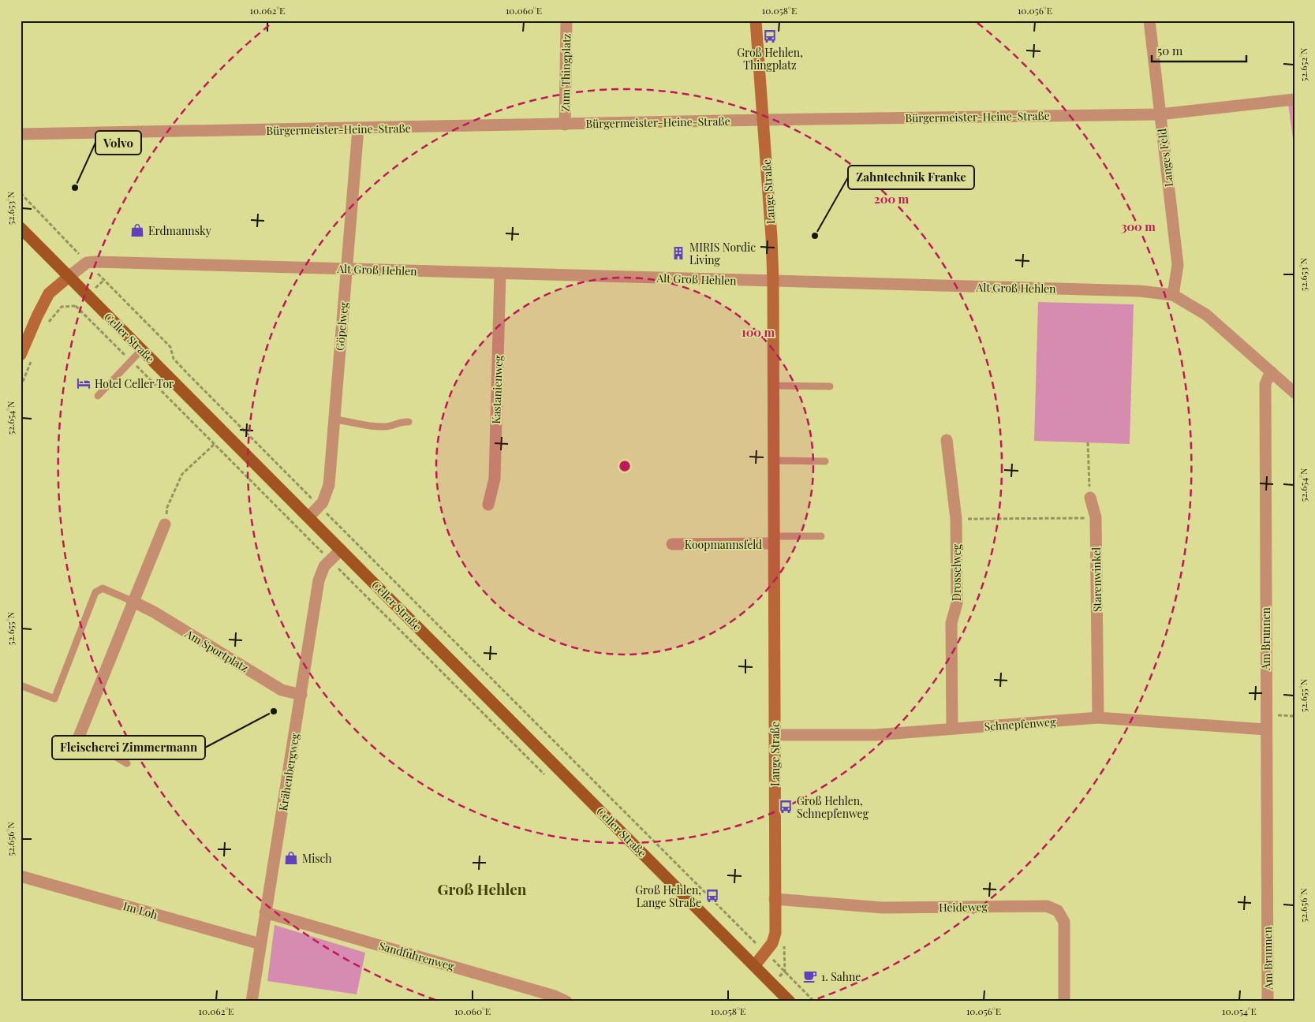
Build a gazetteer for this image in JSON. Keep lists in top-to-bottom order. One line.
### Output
{"streets":{"main road":["Lange Straße","Celler Straße"],"street":["Zum Thingplatz","Bürgermeister-Heine-Straße","Langes Feld","Alt Groß Hehlen","Göpelweg","Kastanienweg","Koopmannsfeld","Drosselweg","Starenwinkel","Am Brunnen","Am Sportplatz","Schnepfenweg","Krähenbergweg","Heideweg","Im Loh","Sandfuhrenweg"]},"crossings":[["Zum Thingplatz","Bürgermeister-Heine-Straße"],["Bürgermeister-Heine-Straße","Langes Feld"],["Bürgermeister-Heine-Straße","Lange Straße"],["Bürgermeister-Heine-Straße","Göpelweg"],["Langes Feld","Alt Groß Hehlen"],["Lange Straße","Alt Groß Hehlen"],["Lange Straße","Celler Straße"],["Lange Straße","Koopmannsfeld"],["Lange Straße","Schnepfenweg"],["Lange Straße","Heideweg"],["Alt Groß Hehlen","Göpelweg"],["Alt Groß Hehlen","Kastanienweg"],["Alt Groß Hehlen","Am Brunnen"],["Göpelweg","Celler Straße"],["Celler Straße","Krähenbergweg"],["Drosselweg","Schnepfenweg"],["Starenwinkel","Schnepfenweg"],["Am Brunnen","Schnepfenweg"],["Am Sportplatz","Krähenbergweg"],["Krähenbergweg","Im Loh"],["Krähenbergweg","Sandfuhrenweg"]],"districts":["Groß Hehlen"],"places":{"bus stop":["Groß Hehlen, Thingplatz","Groß Hehlen, Schnepfenweg","Groß Hehlen, Lange Straße"],"other":["Volvo","Zahntechnik Franke","Fleischerei Zimmermann"],"shop":["Erdmannsky","Misch"],"building":["MIRIS Nordic Living"],"hotel":["Hotel Celler Tor"],"cafe":["1. Sahne"]},"scale_bar":"50 m","coordinates":["10.062°E","10.060°E","10.058°E","10.056°E","52.652°N","52.653°N","52.654°N","52.655°N","52.656°N","10.054°E"],"rings":["200 m","300 m","100 m"]}
